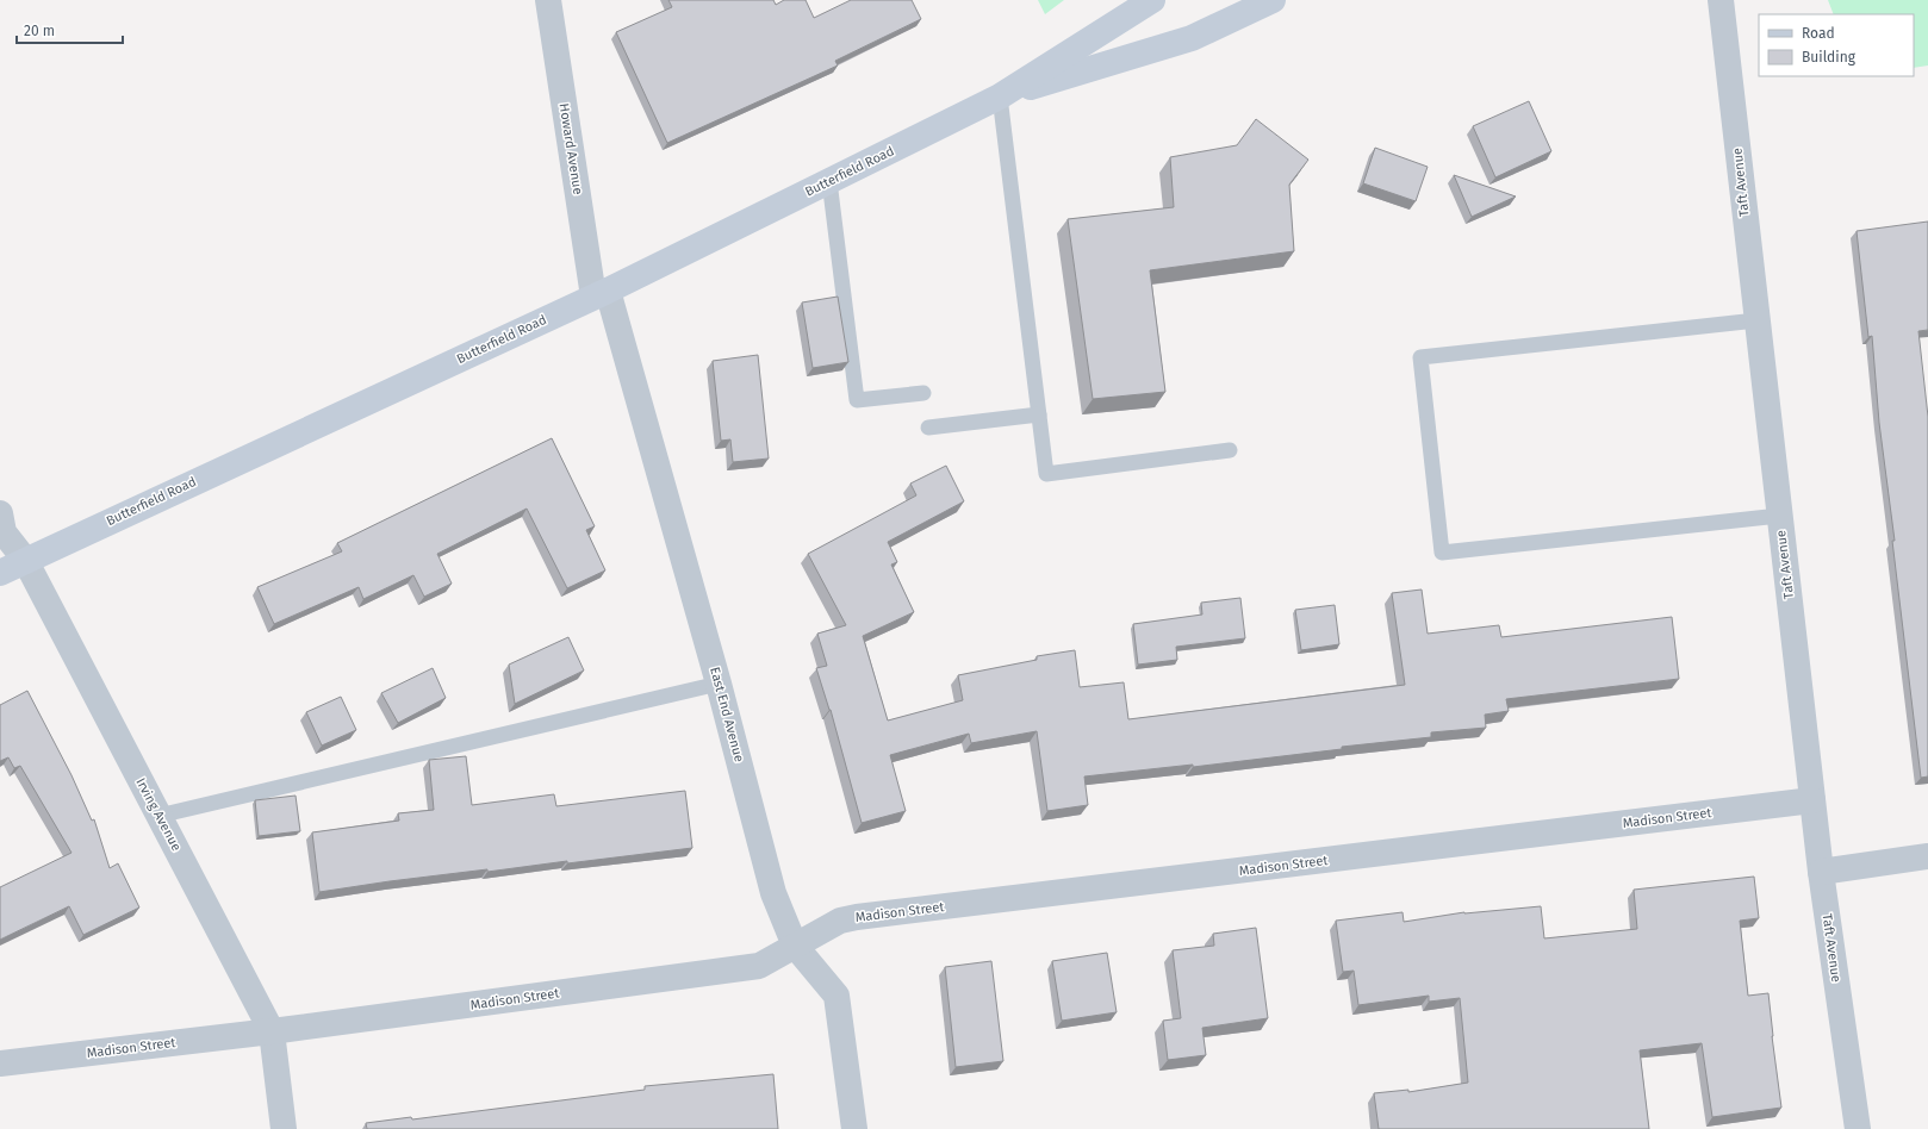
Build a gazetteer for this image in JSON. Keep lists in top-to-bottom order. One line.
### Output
{"streets":{"main road":["Butterfield Road"],"street":["Howard Avenue","Taft Avenue","East End Avenue","Irving Avenue","Madison Street"]},"crossings":[["Howard Avenue","Butterfield Road"],["Howard Avenue","East End Avenue"],["Butterfield Road","East End Avenue"],["Butterfield Road","Irving Avenue"],["Taft Avenue","Madison Street"],["East End Avenue","Madison Street"],["Irving Avenue","Madison Street"]],"legend":["Road","Building"],"scale_bar":"20 m"}
